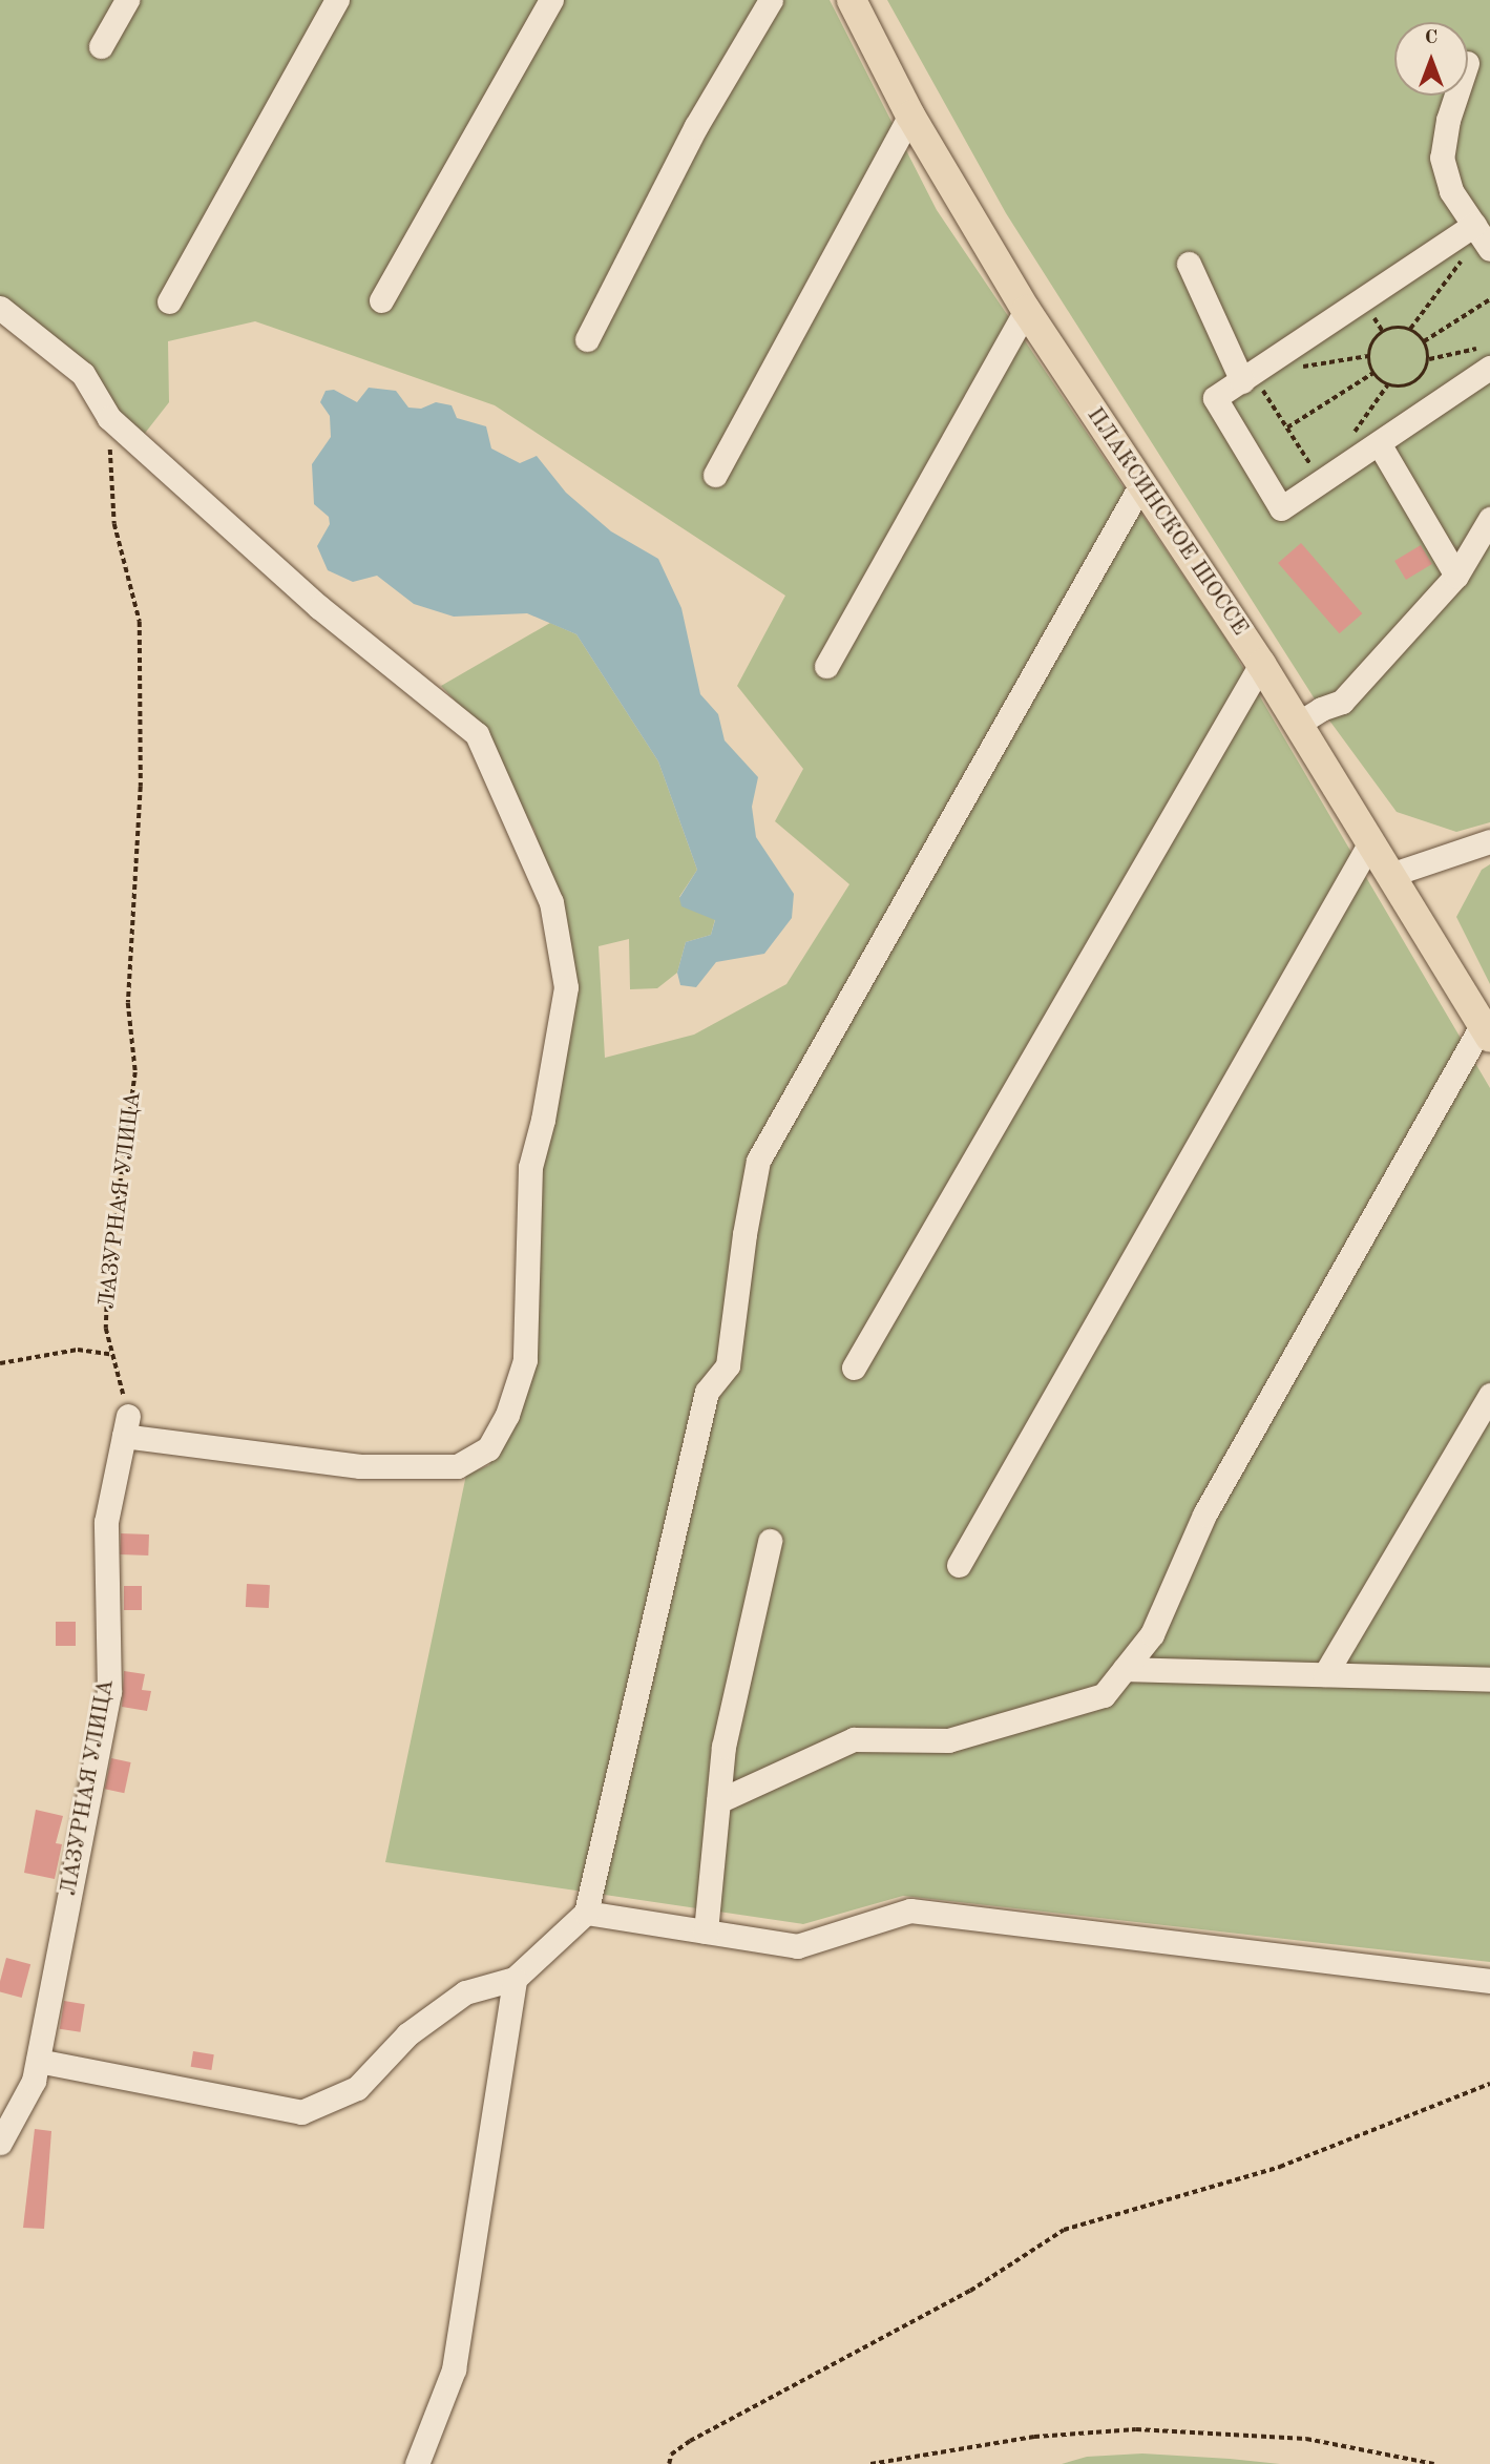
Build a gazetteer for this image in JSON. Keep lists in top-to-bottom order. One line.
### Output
{"streets":{"main road":["ПЛАКСИНСКОЕ ШОССЕ"],"street":["ЛАЗУРНАЯ УЛИЦА"]},"north":"top"}
